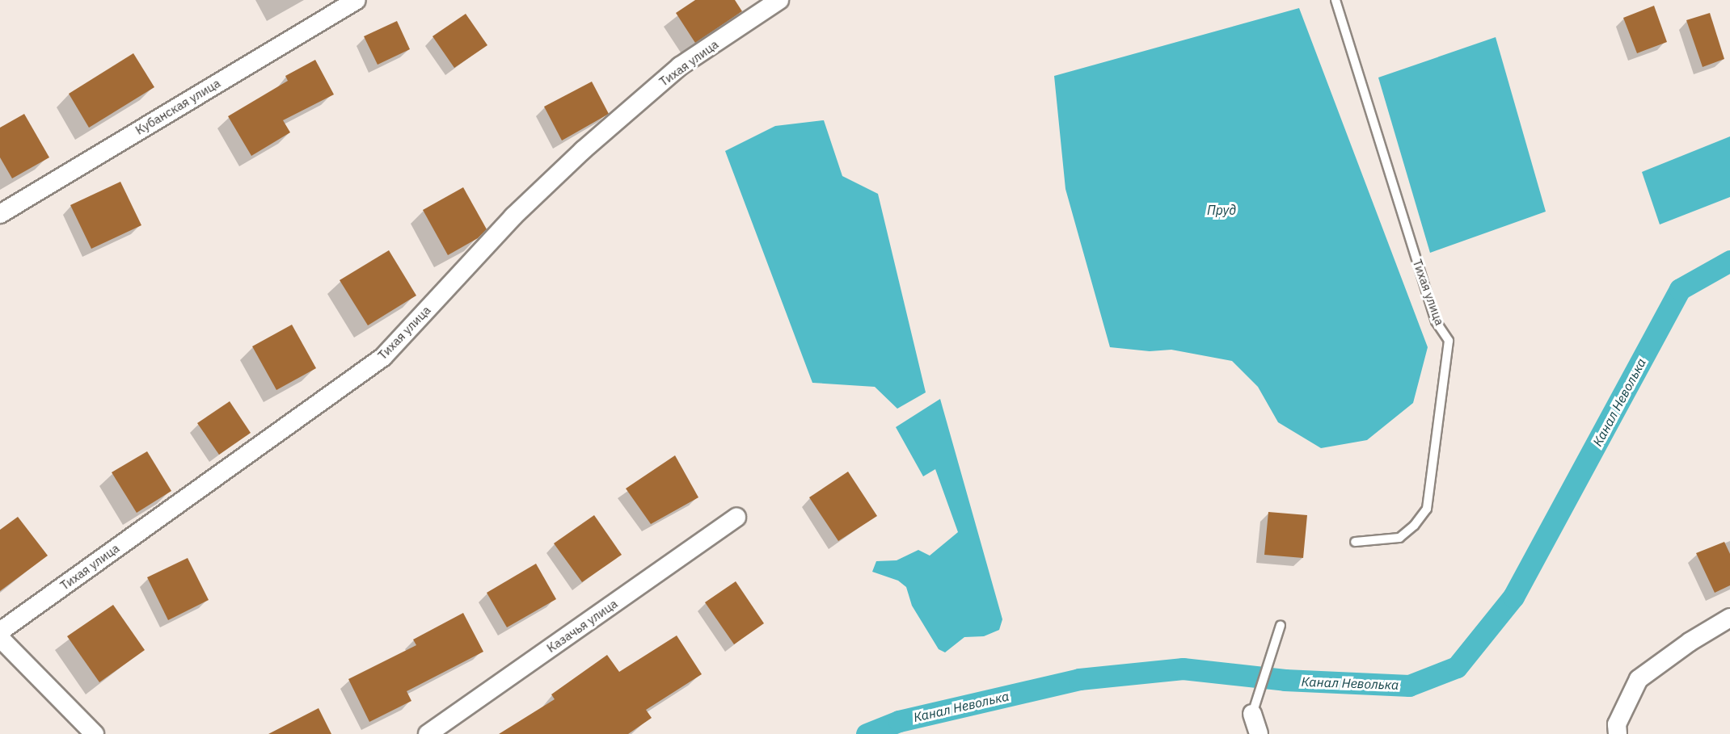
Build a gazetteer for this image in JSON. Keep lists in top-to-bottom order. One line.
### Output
{"streets":{"street":["Тихая улица","Кубанская улица","Казачья улица"]},"water":["Пруд","Канал Неволька"]}
